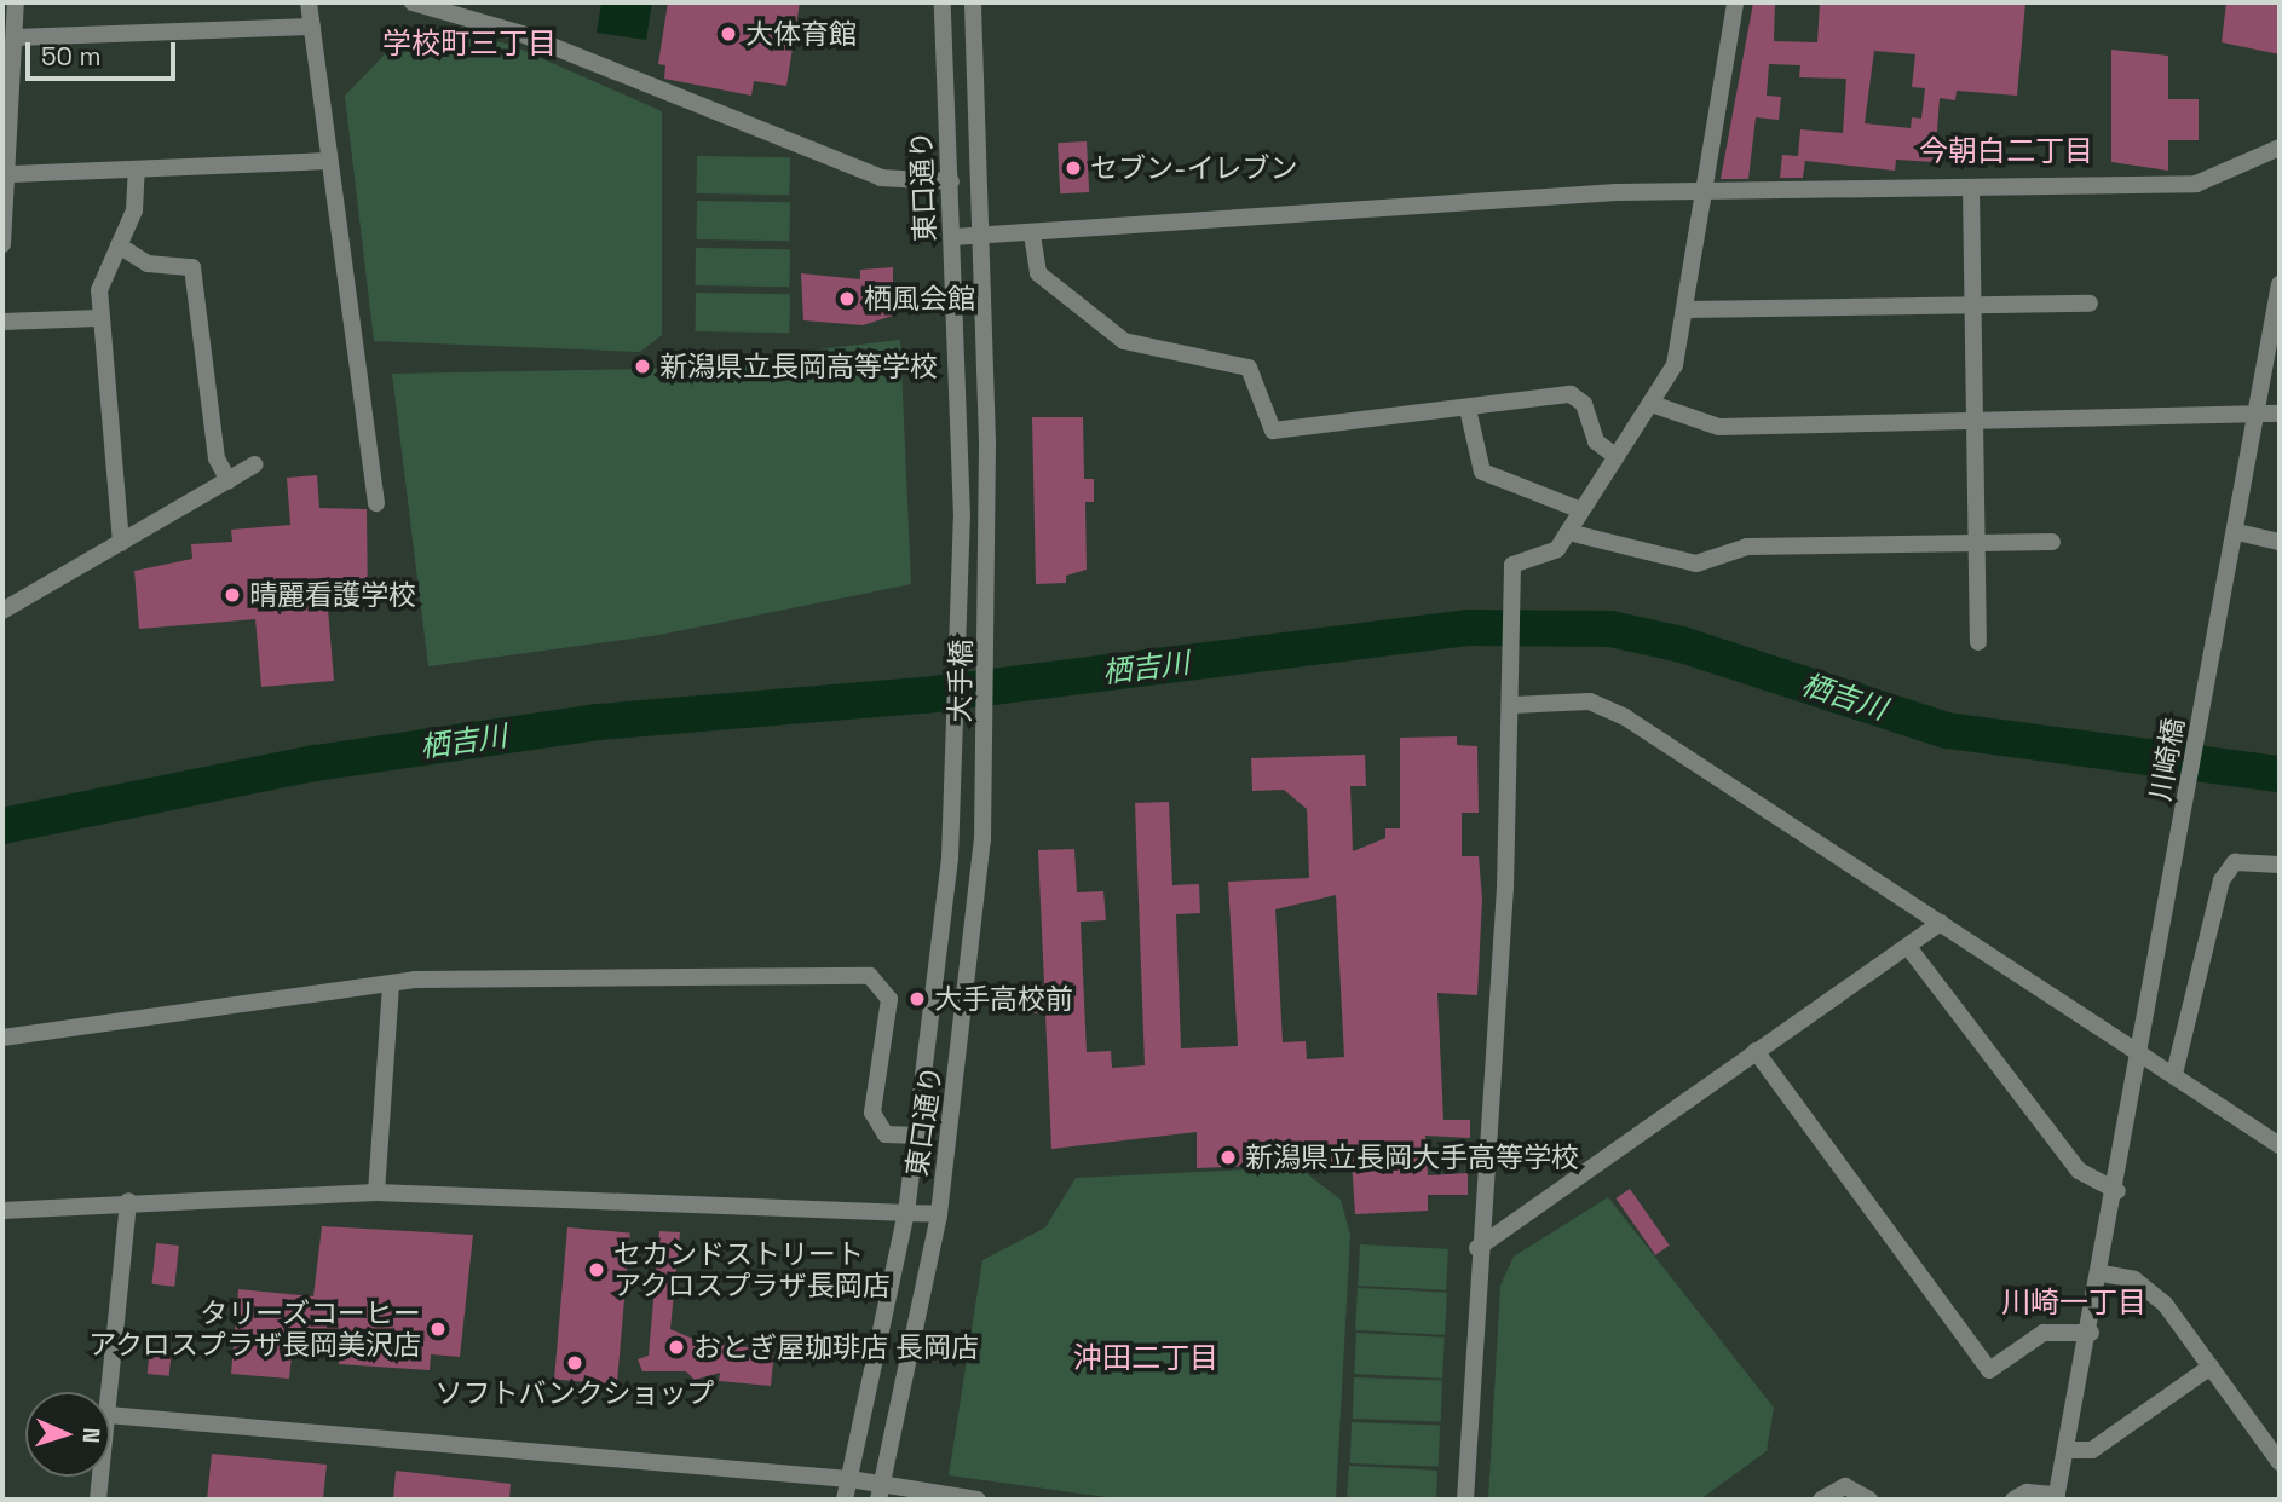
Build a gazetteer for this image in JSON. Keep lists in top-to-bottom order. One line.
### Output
{"streets":{"street":["東口通り","大手橋","川崎橋"]},"crossings":[["東口通り","大手橋"]],"districts":["学校町三丁目","今朝白二丁目","川崎一丁目","沖田二丁目"],"water":["栖吉川"],"places":["大体育館","セブン-イレブン","栖風会館","新潟県立長岡高等学校","晴麗看護学校","大手高校前","新潟県立長岡大手高等学校","セカンドストリート アクロスプラザ長岡店","タリーズコーヒー アクロスプラザ長岡美沢店","おとぎ屋珈琲店 長岡店","ソフトバンクショップ"],"scale_bar":"50 m","north":"right"}
